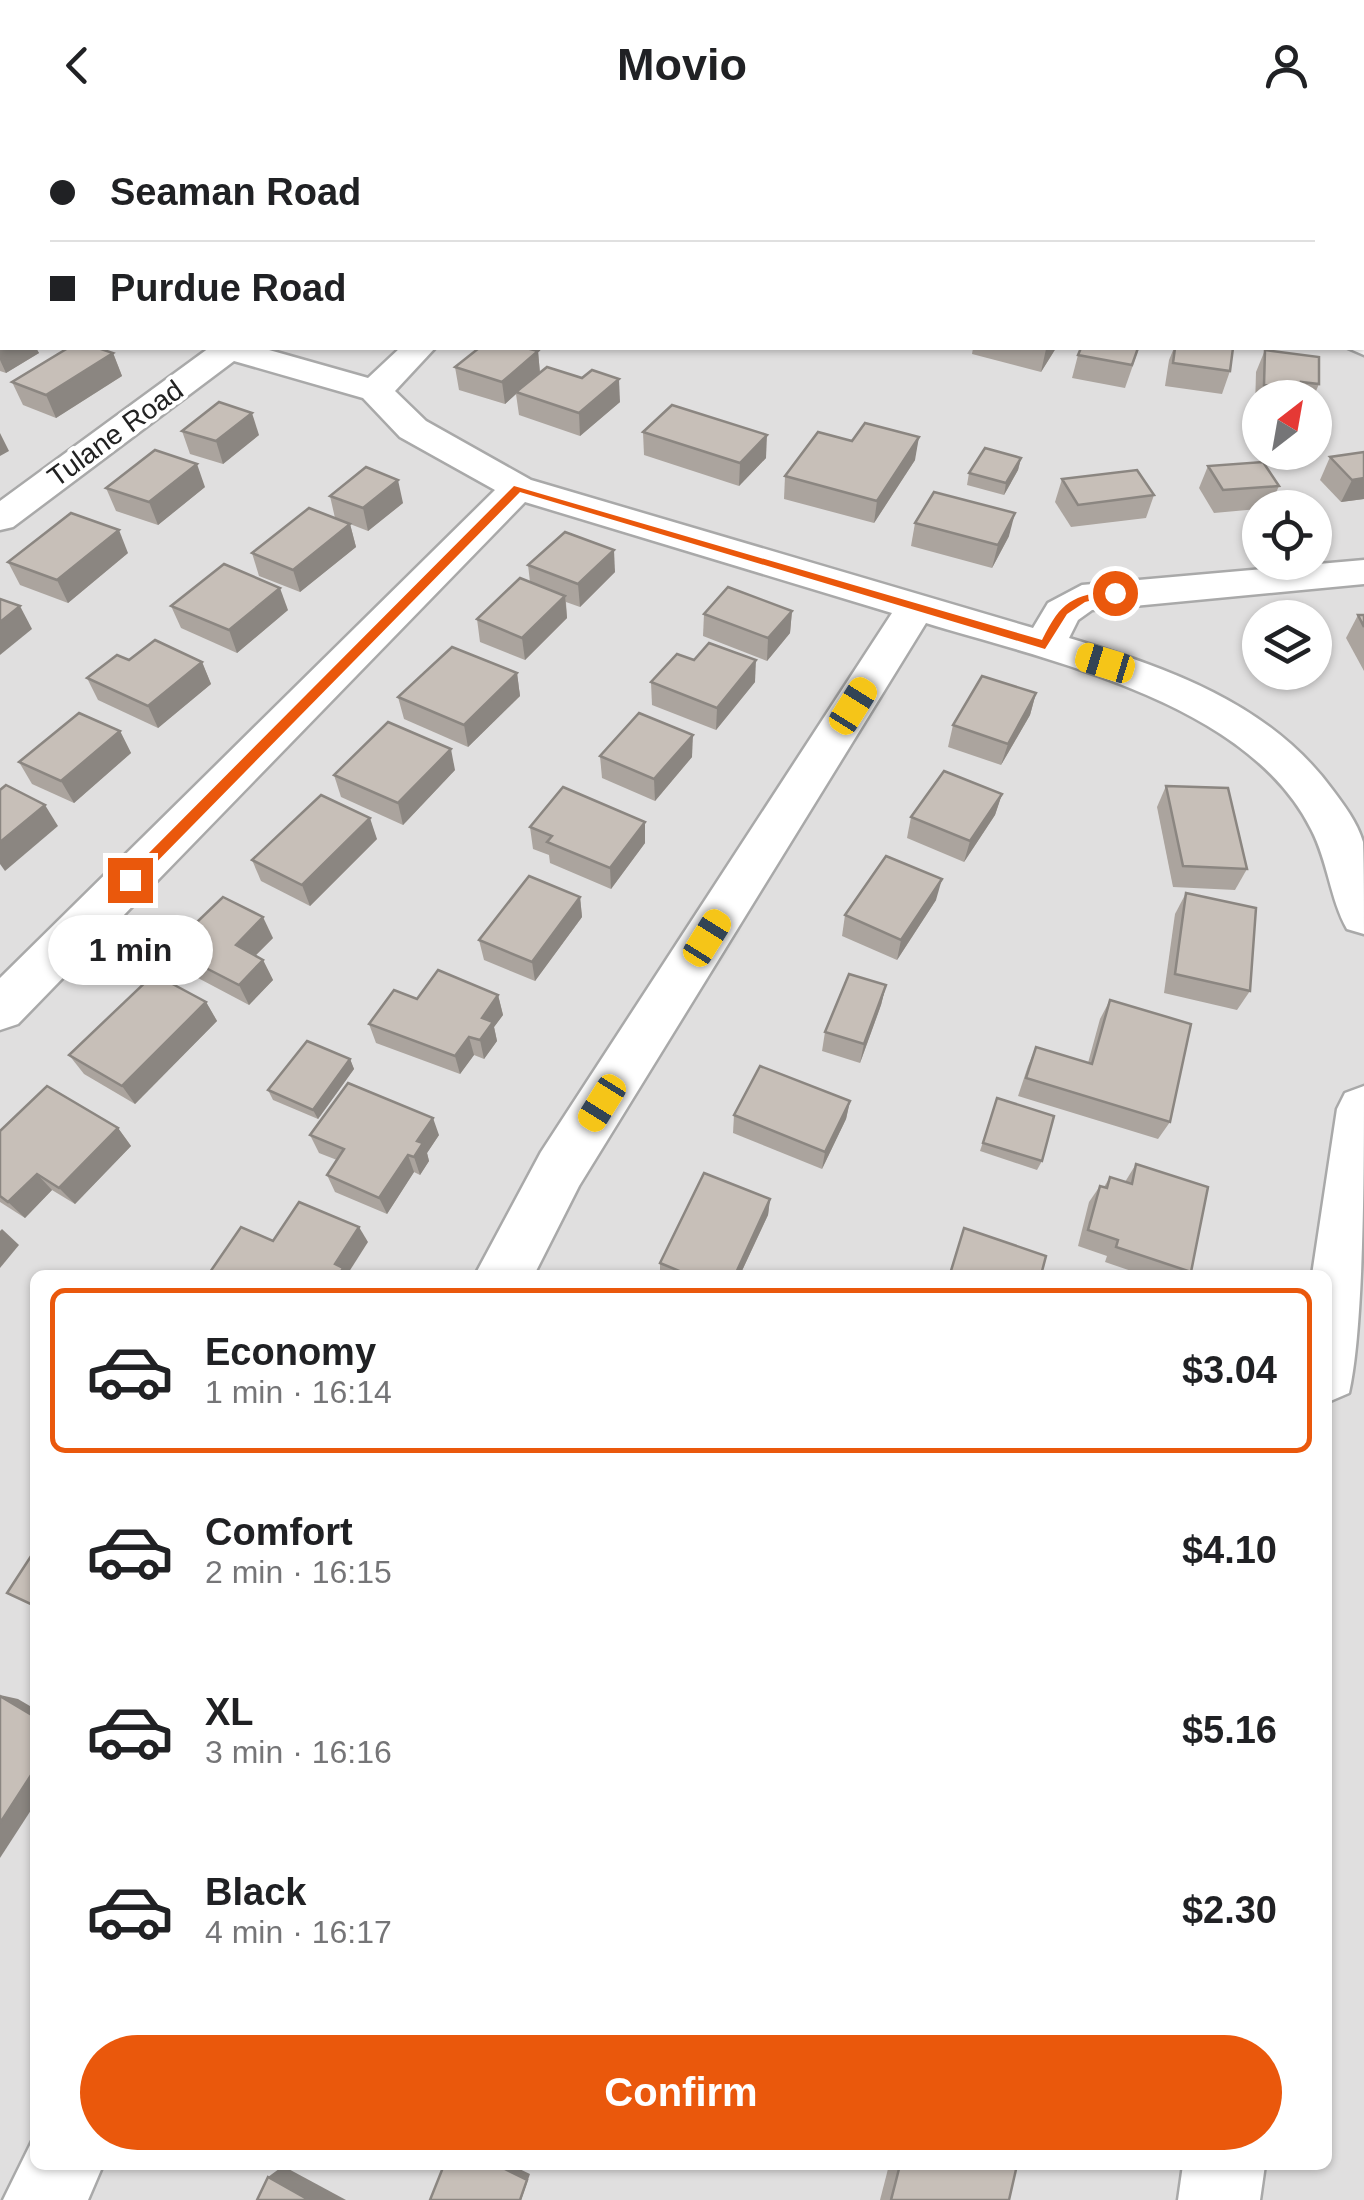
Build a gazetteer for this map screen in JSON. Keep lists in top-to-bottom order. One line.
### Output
{"streets":{"street":["Tulane Road"]},"north":"top right","page":{"header":"Movio","banner":["Seaman Road","Purdue Road"],"bubble":"1 min","list":[{"name":"Economy","note":"1 min · 16:14","value":"$3.04"},{"name":"Comfort","note":"2 min · 16:15","value":"$4.10"},{"name":"XL","note":"3 min · 16:16","value":"$5.16"},{"name":"Black","note":"4 min · 16:17","value":"$2.30"}],"buttons":"Confirm"}}
